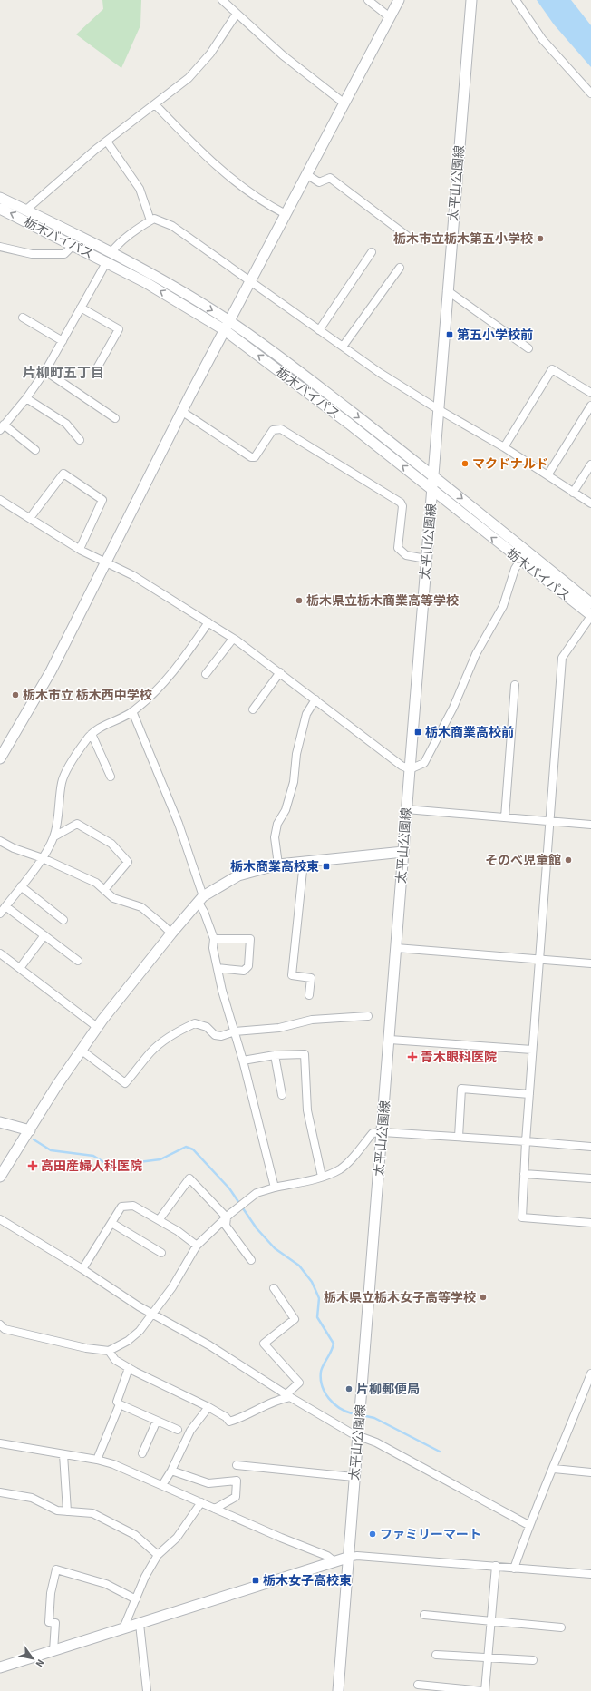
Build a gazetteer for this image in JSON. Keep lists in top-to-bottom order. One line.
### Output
{"streets":{"main road":["太平山公園線","栃木バイパス"]},"crossings":[["太平山公園線","栃木バイパス"]],"districts":["片柳町五丁目"],"places":{"other":["栃木市立栃木第五小学校","マクドナルド","栃木県立栃木商業高等学校","栃木市立 栃木西中学校","そのべ児童館","栃木県立栃木女子高等学校","片柳郵便局","ファミリーマート"],"transit":["第五小学校前","栃木商業高校前","栃木商業高校東","栃木女子高校東"],"health":["青木眼科医院","高田産婦人科医院"]},"north":"bottom right"}
